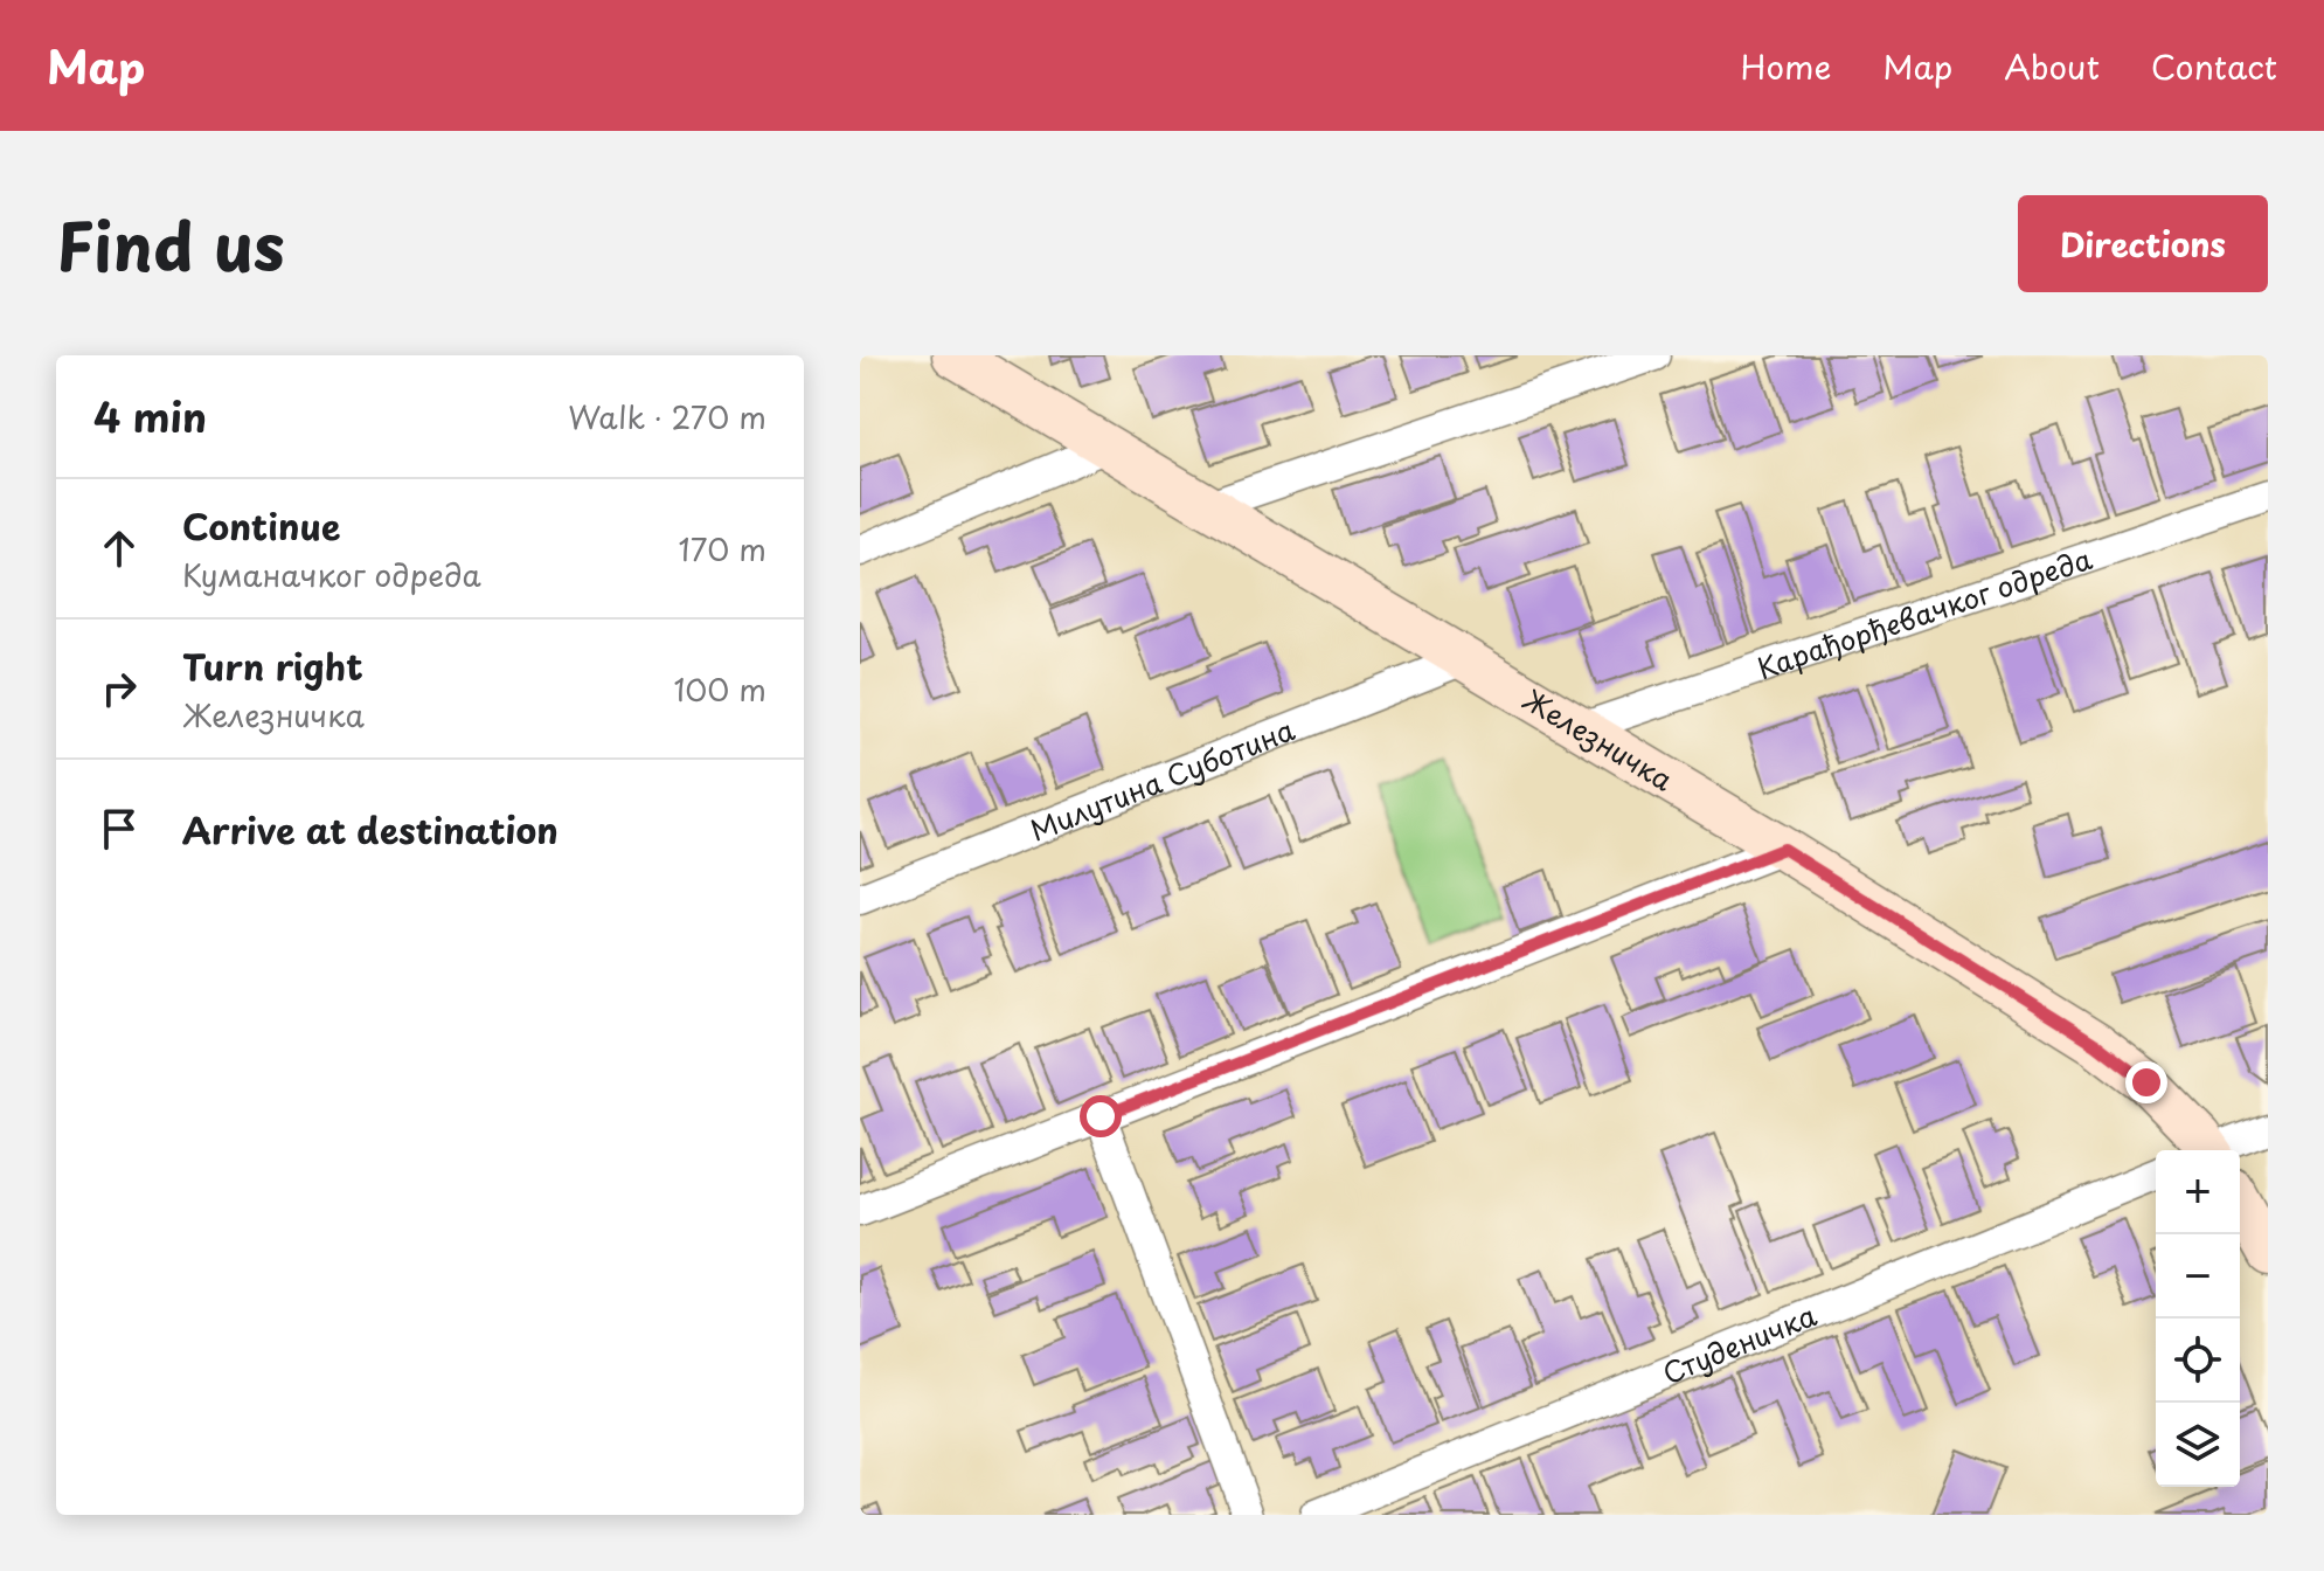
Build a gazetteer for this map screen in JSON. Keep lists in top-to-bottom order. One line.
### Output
{"streets":{"street":["Карађорђевачког одреда","Железничка","Милутина Суботина","Студеничка"]},"crossings":[["Карађорђевачког одреда","Железничка"],["Железничка","Милутина Суботина"]],"page":{"header":"Map","nav":["Home","Map","About","Contact"],"title":"Find us","buttons":"Directions","heading":["4 min","Walk · 270 m"],"list":[["Continue","Куманачког одреда","170 m"],["Turn right","Железничка","100 m"],"Arrive at destination"],"map_buttons":["+","−"]}}
